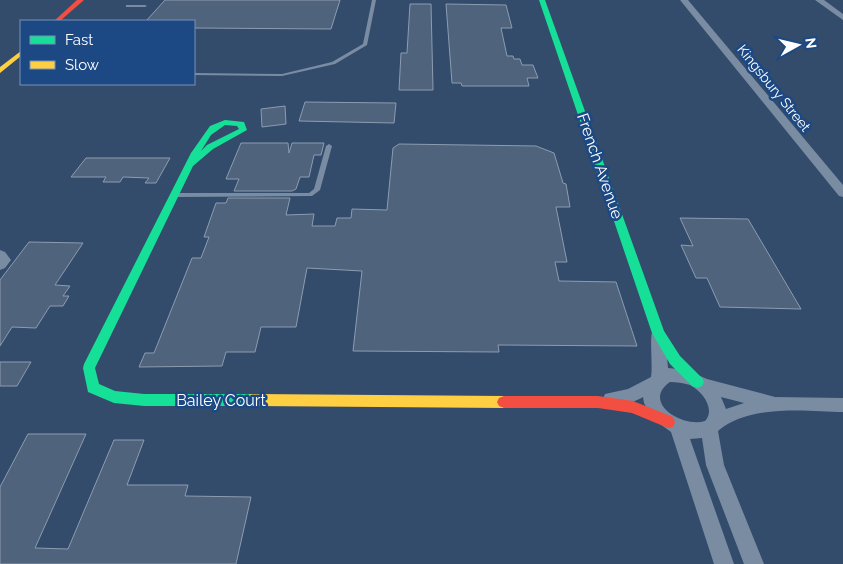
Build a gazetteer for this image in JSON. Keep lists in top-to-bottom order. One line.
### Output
{"streets":{"street":["Kingsbury Street","French Avenue","Bailey Court"]},"crossings":[["French Avenue","Bailey Court"]],"legend":["Fast","Slow"],"north":"right"}
